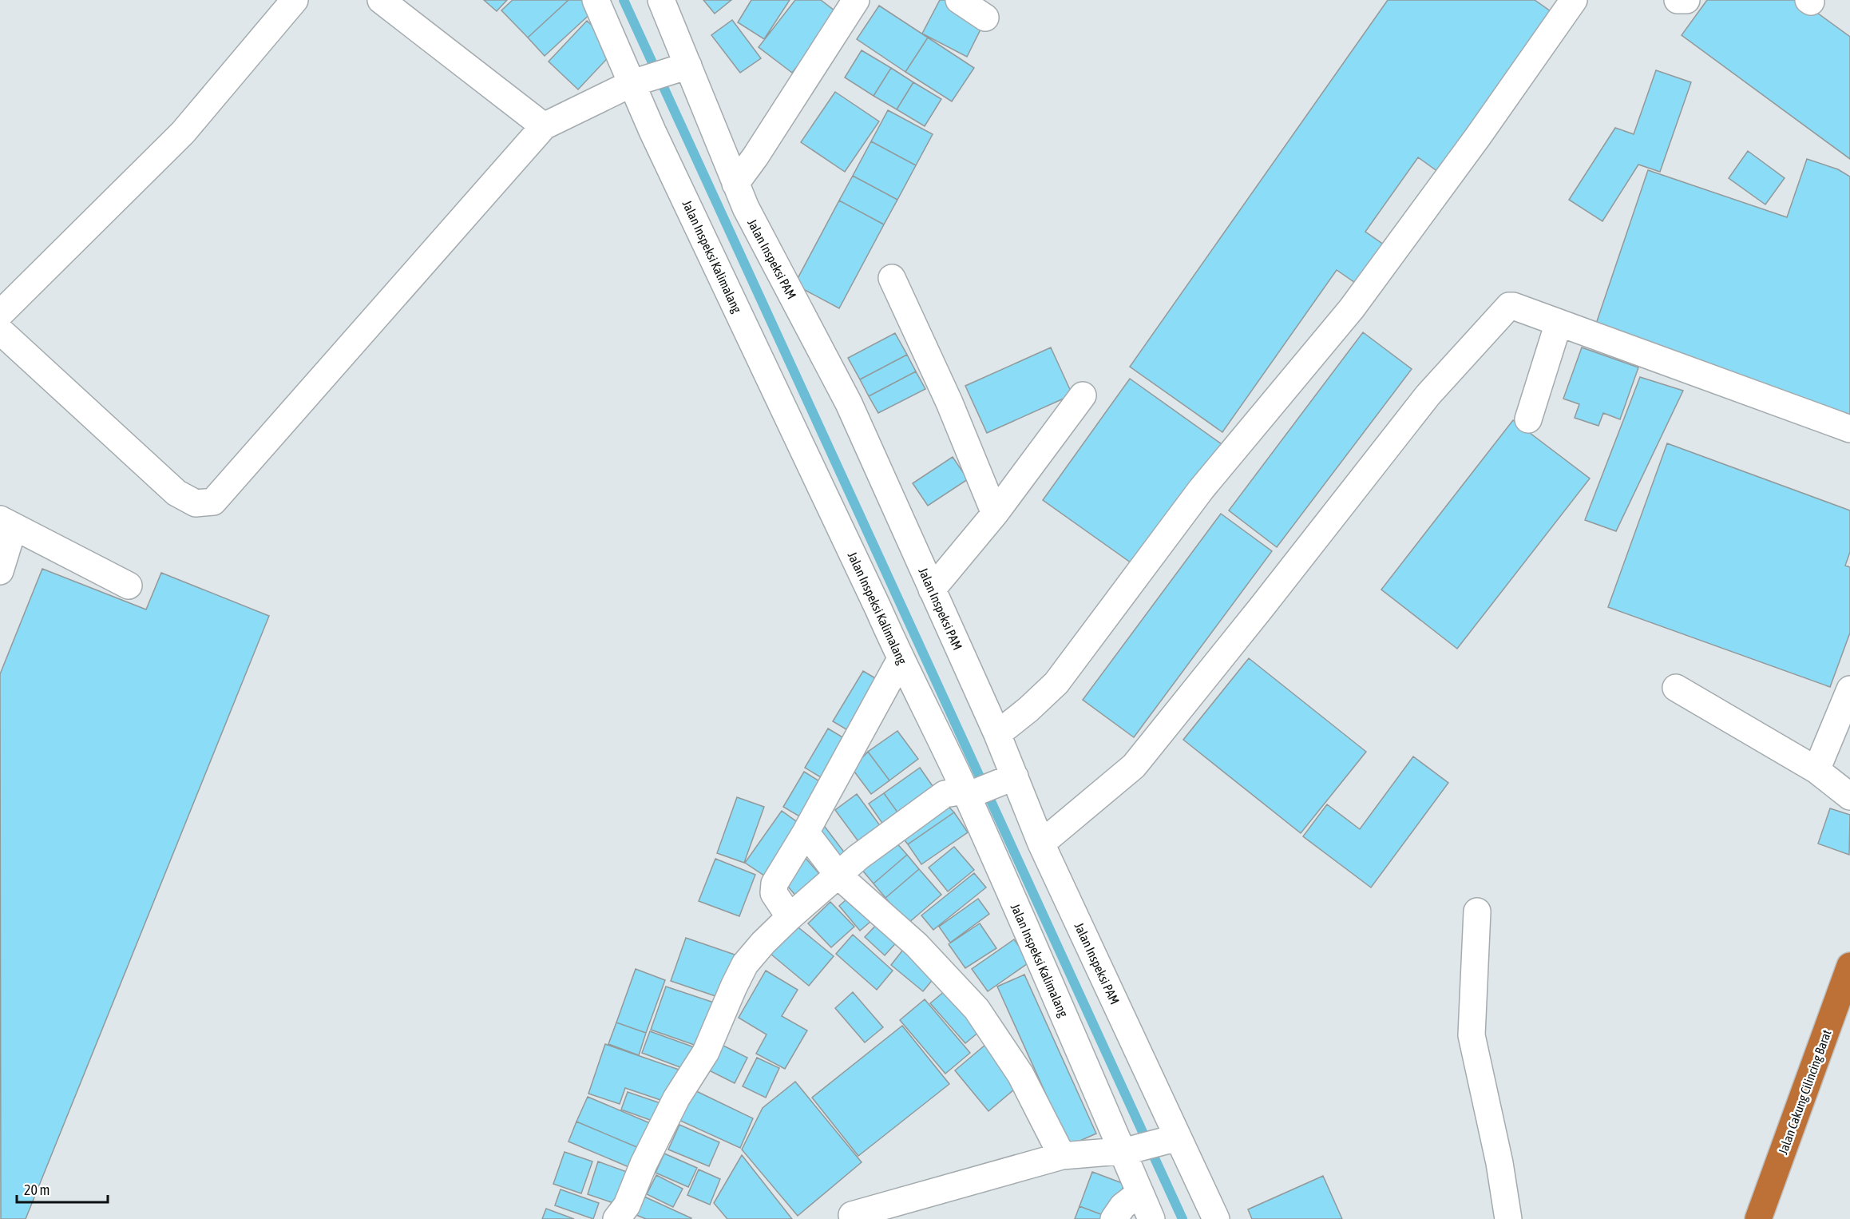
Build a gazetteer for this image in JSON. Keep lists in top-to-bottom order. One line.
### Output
{"streets":{"highway":["Jalan Cakung Cilincing Barat"],"street":["Jalan Inspeksi Kalimalang","Jalan Inspeksi PAM"]},"scale_bar":"20 m"}
